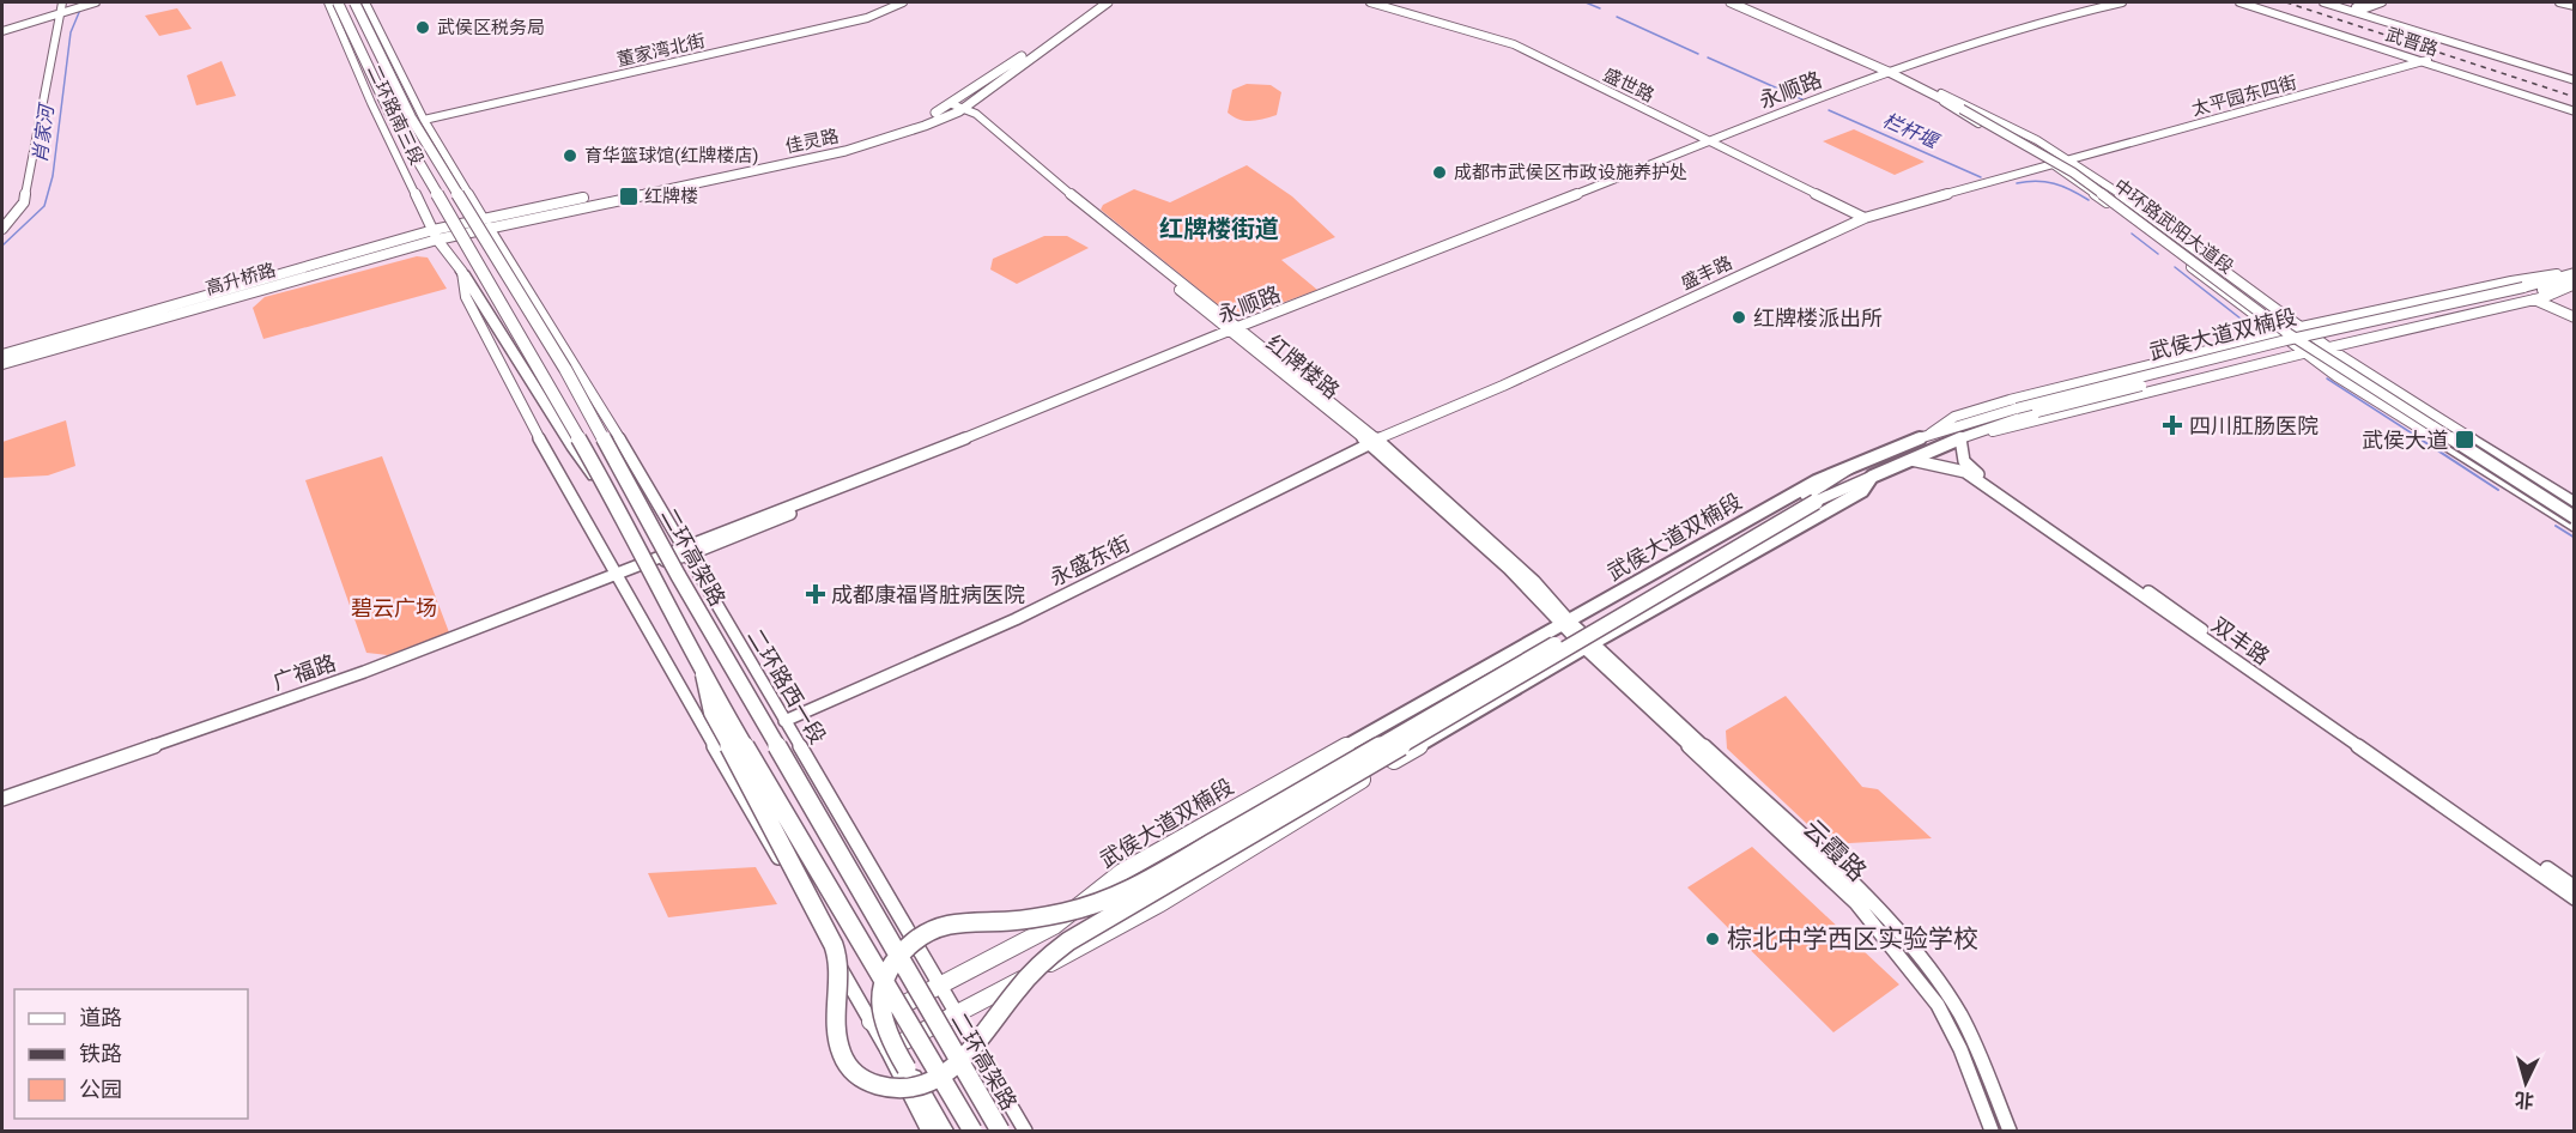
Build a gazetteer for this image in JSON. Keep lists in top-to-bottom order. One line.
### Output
{"streets":{"highway":["二环高架路"],"main road":["武晋路","董家湾北街","盛世路","太平园东四街","二环路南三段","佳灵路","中环路武阳大道段","盛丰路","高升桥路","武侯大道双楠段","红牌楼路","永盛东街","双丰路","广福路","二环路西一段","云霞路"]},"crossings":[["武晋路","太平园东四街"],["董家湾北街","二环路南三段"],["盛世路","盛丰路"],["盛世路","广福路"],["太平园东四街","盛丰路"],["二环路南三段","佳灵路"],["二环路南三段","高升桥路"],["二环路南三段","二环路西一段"],["佳灵路","高升桥路"],["佳灵路","红牌楼路"],["佳灵路","二环路西一段"],["中环路武阳大道段","广福路"],["盛丰路","红牌楼路"],["盛丰路","永盛东街"],["高升桥路","二环路西一段"],["武侯大道双楠段","红牌楼路"],["武侯大道双楠段","双丰路"],["武侯大道双楠段","二环路西一段"],["武侯大道双楠段","云霞路"],["红牌楼路","永盛东街"],["红牌楼路","广福路"],["红牌楼路","云霞路"],["永盛东街","二环路西一段"],["广福路","二环路西一段"]],"districts":["红牌楼街道"],"water":["栏杆堰","肖家河"],"parks":["碧云广场"],"places":{"other":["武侯区税务局","育华篮球馆(红牌楼店)","成都市武侯区市政设施养护处","红牌楼派出所","棕北中学西区实验学校"],"transit":["红牌楼","武侯大道"],"health":["四川肛肠医院","成都康福肾脏病医院"]},"legend":["道路","铁路","公园"],"north":"bottom"}
